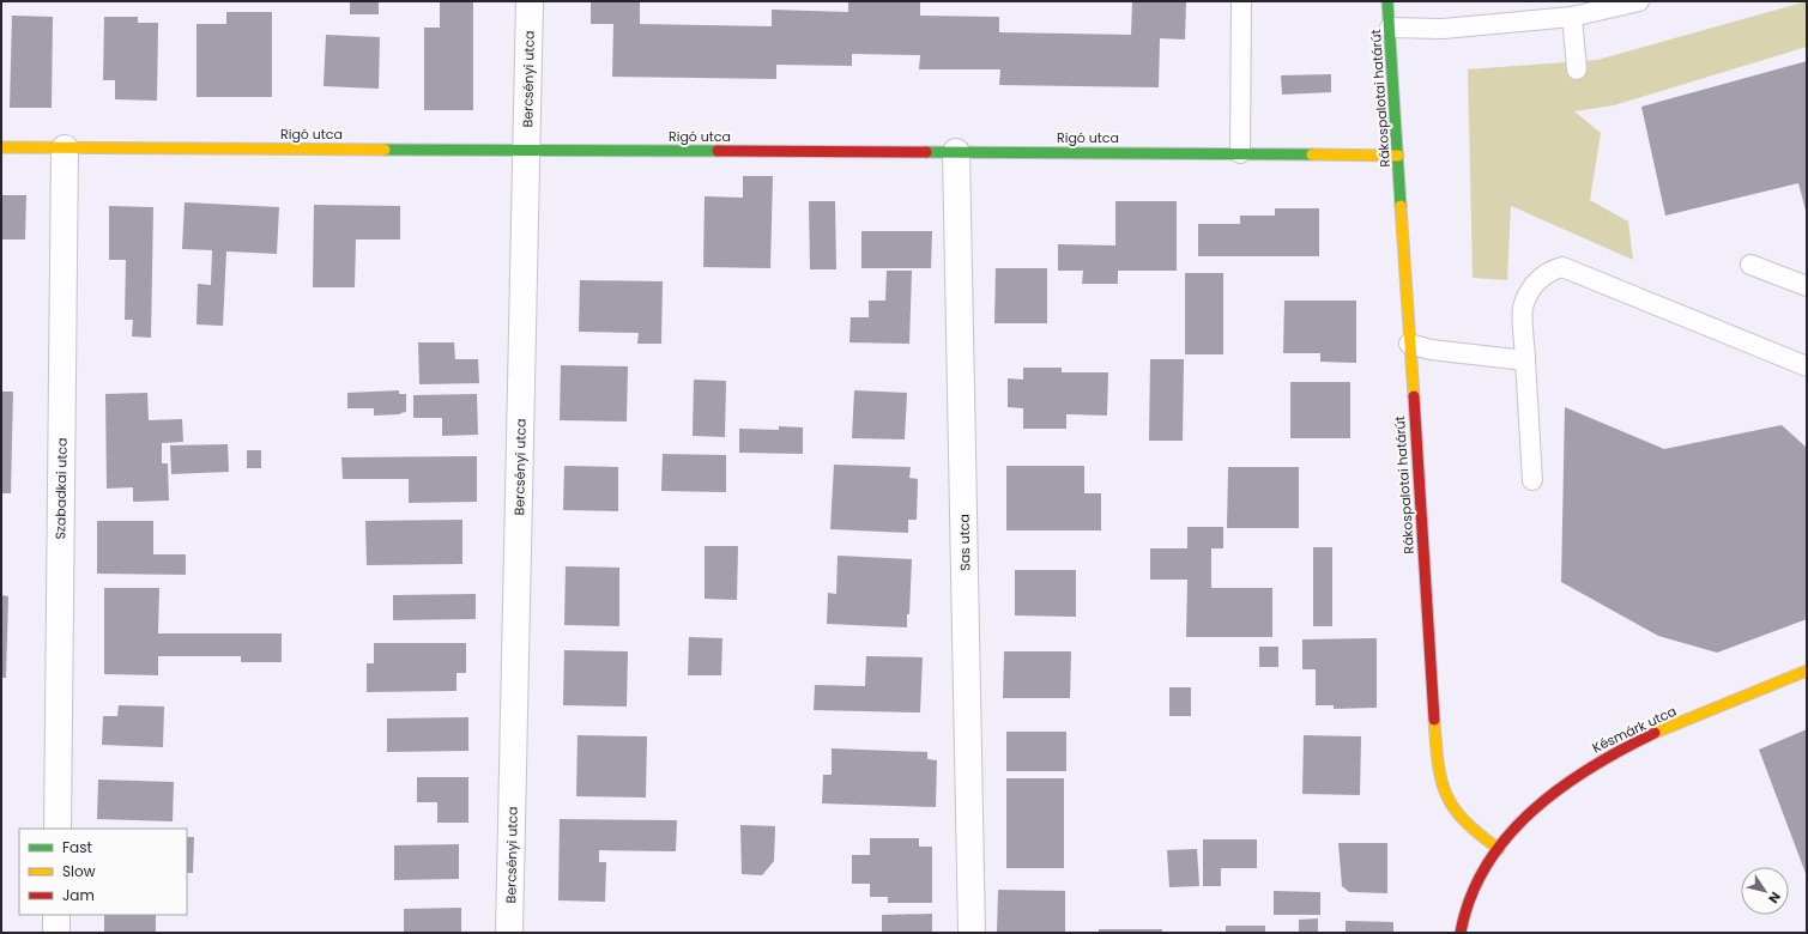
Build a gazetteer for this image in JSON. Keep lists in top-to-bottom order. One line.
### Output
{"streets":{"street":["Bercsényi utca","Rákospalotai határút","Rigó utca","Szabadkai utca","Sas utca","Késmárk utca"]},"crossings":[["Bercsényi utca","Rigó utca"],["Rákospalotai határút","Rigó utca"],["Rákospalotai határút","Késmárk utca"],["Rigó utca","Szabadkai utca"],["Rigó utca","Sas utca"]],"legend":["Fast","Slow","Jam"],"north":"bottom right"}
